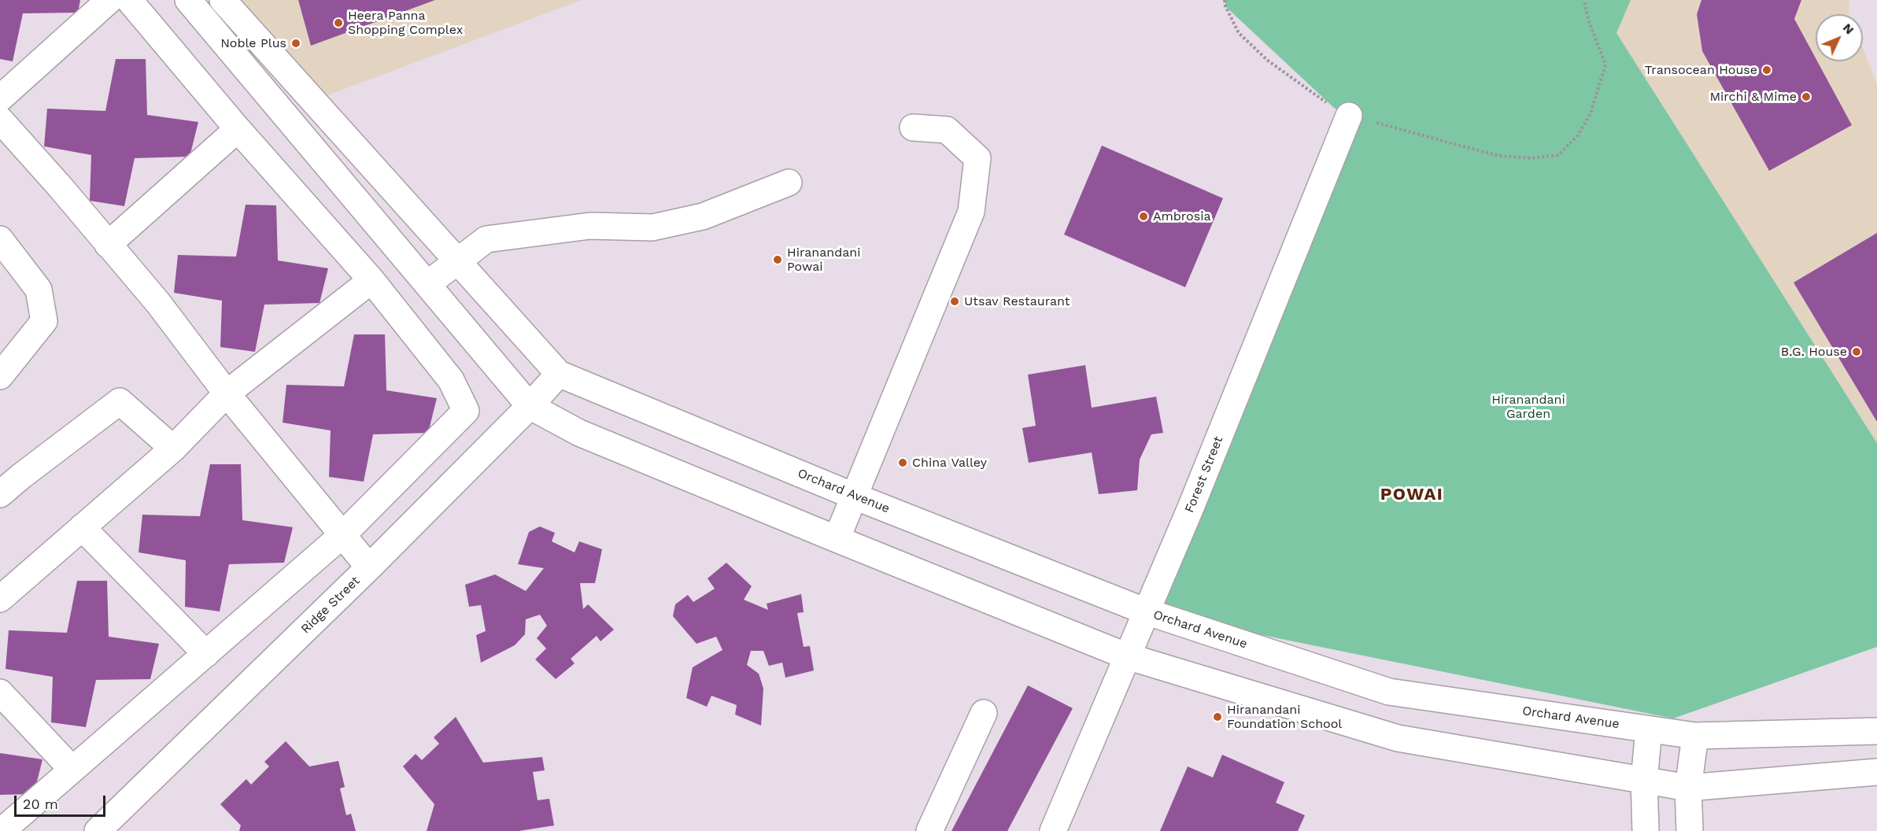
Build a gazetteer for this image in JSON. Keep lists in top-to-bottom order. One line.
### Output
{"streets":{"street":["Forest Street","Orchard Avenue","Ridge Street"]},"crossings":[["Forest Street","Orchard Avenue"],["Orchard Avenue","Ridge Street"]],"districts":["POWAI"],"parks":["Hiranandani Garden"],"places":["Heera Panna Shopping Complex","Noble Plus","Transocean House","Mirchi & Mime","Ambrosia","Hiranandani Powai","Utsav Restaurant","B.G. House","China Valley","Hiranandani Foundation School"],"scale_bar":"20 m","north":"top right"}
